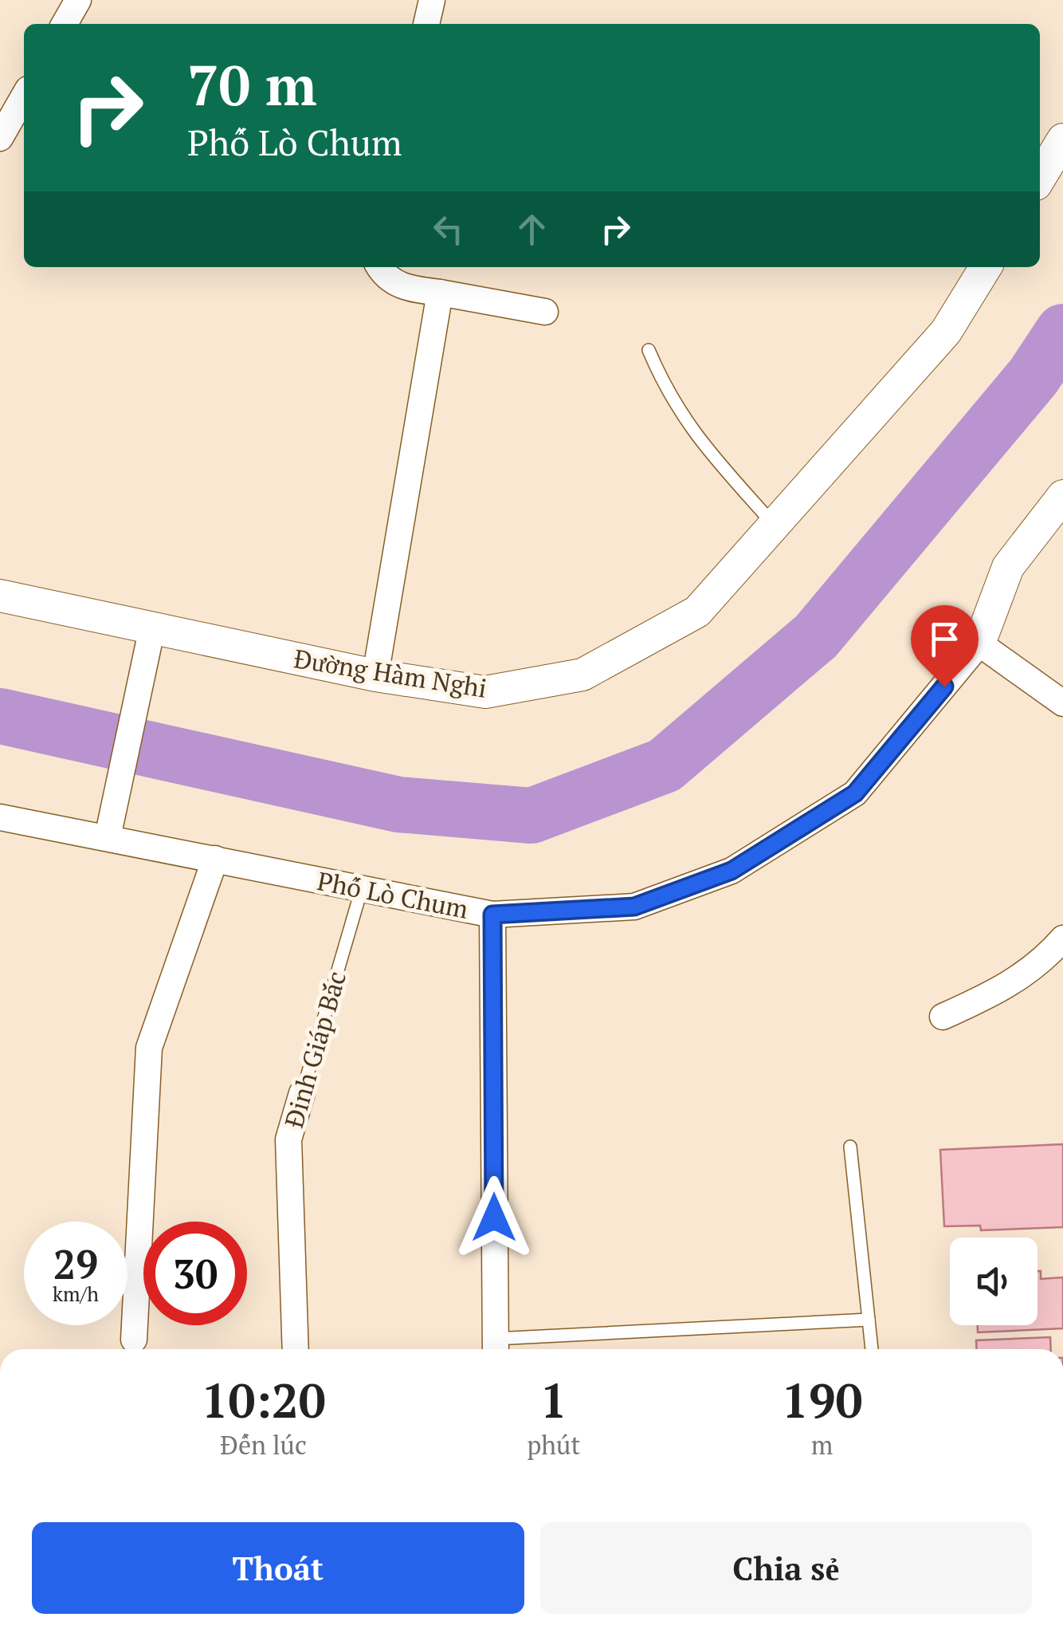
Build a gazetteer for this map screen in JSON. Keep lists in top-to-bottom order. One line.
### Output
{"streets":{"street":["Đường Hàm Nghi","Phố Lò Chum","Đinh Giáp Bắc"]},"crossings":[["Phố Lò Chum","Đinh Giáp Bắc"]],"page":{"turn":["70 m","Phố Lò Chum"],"speed":"29 km/h","limit":"30","eta":["10:20","Đến lúc","1","phút","190","m"],"buttons":["Thoát","Chia sẻ"]}}
